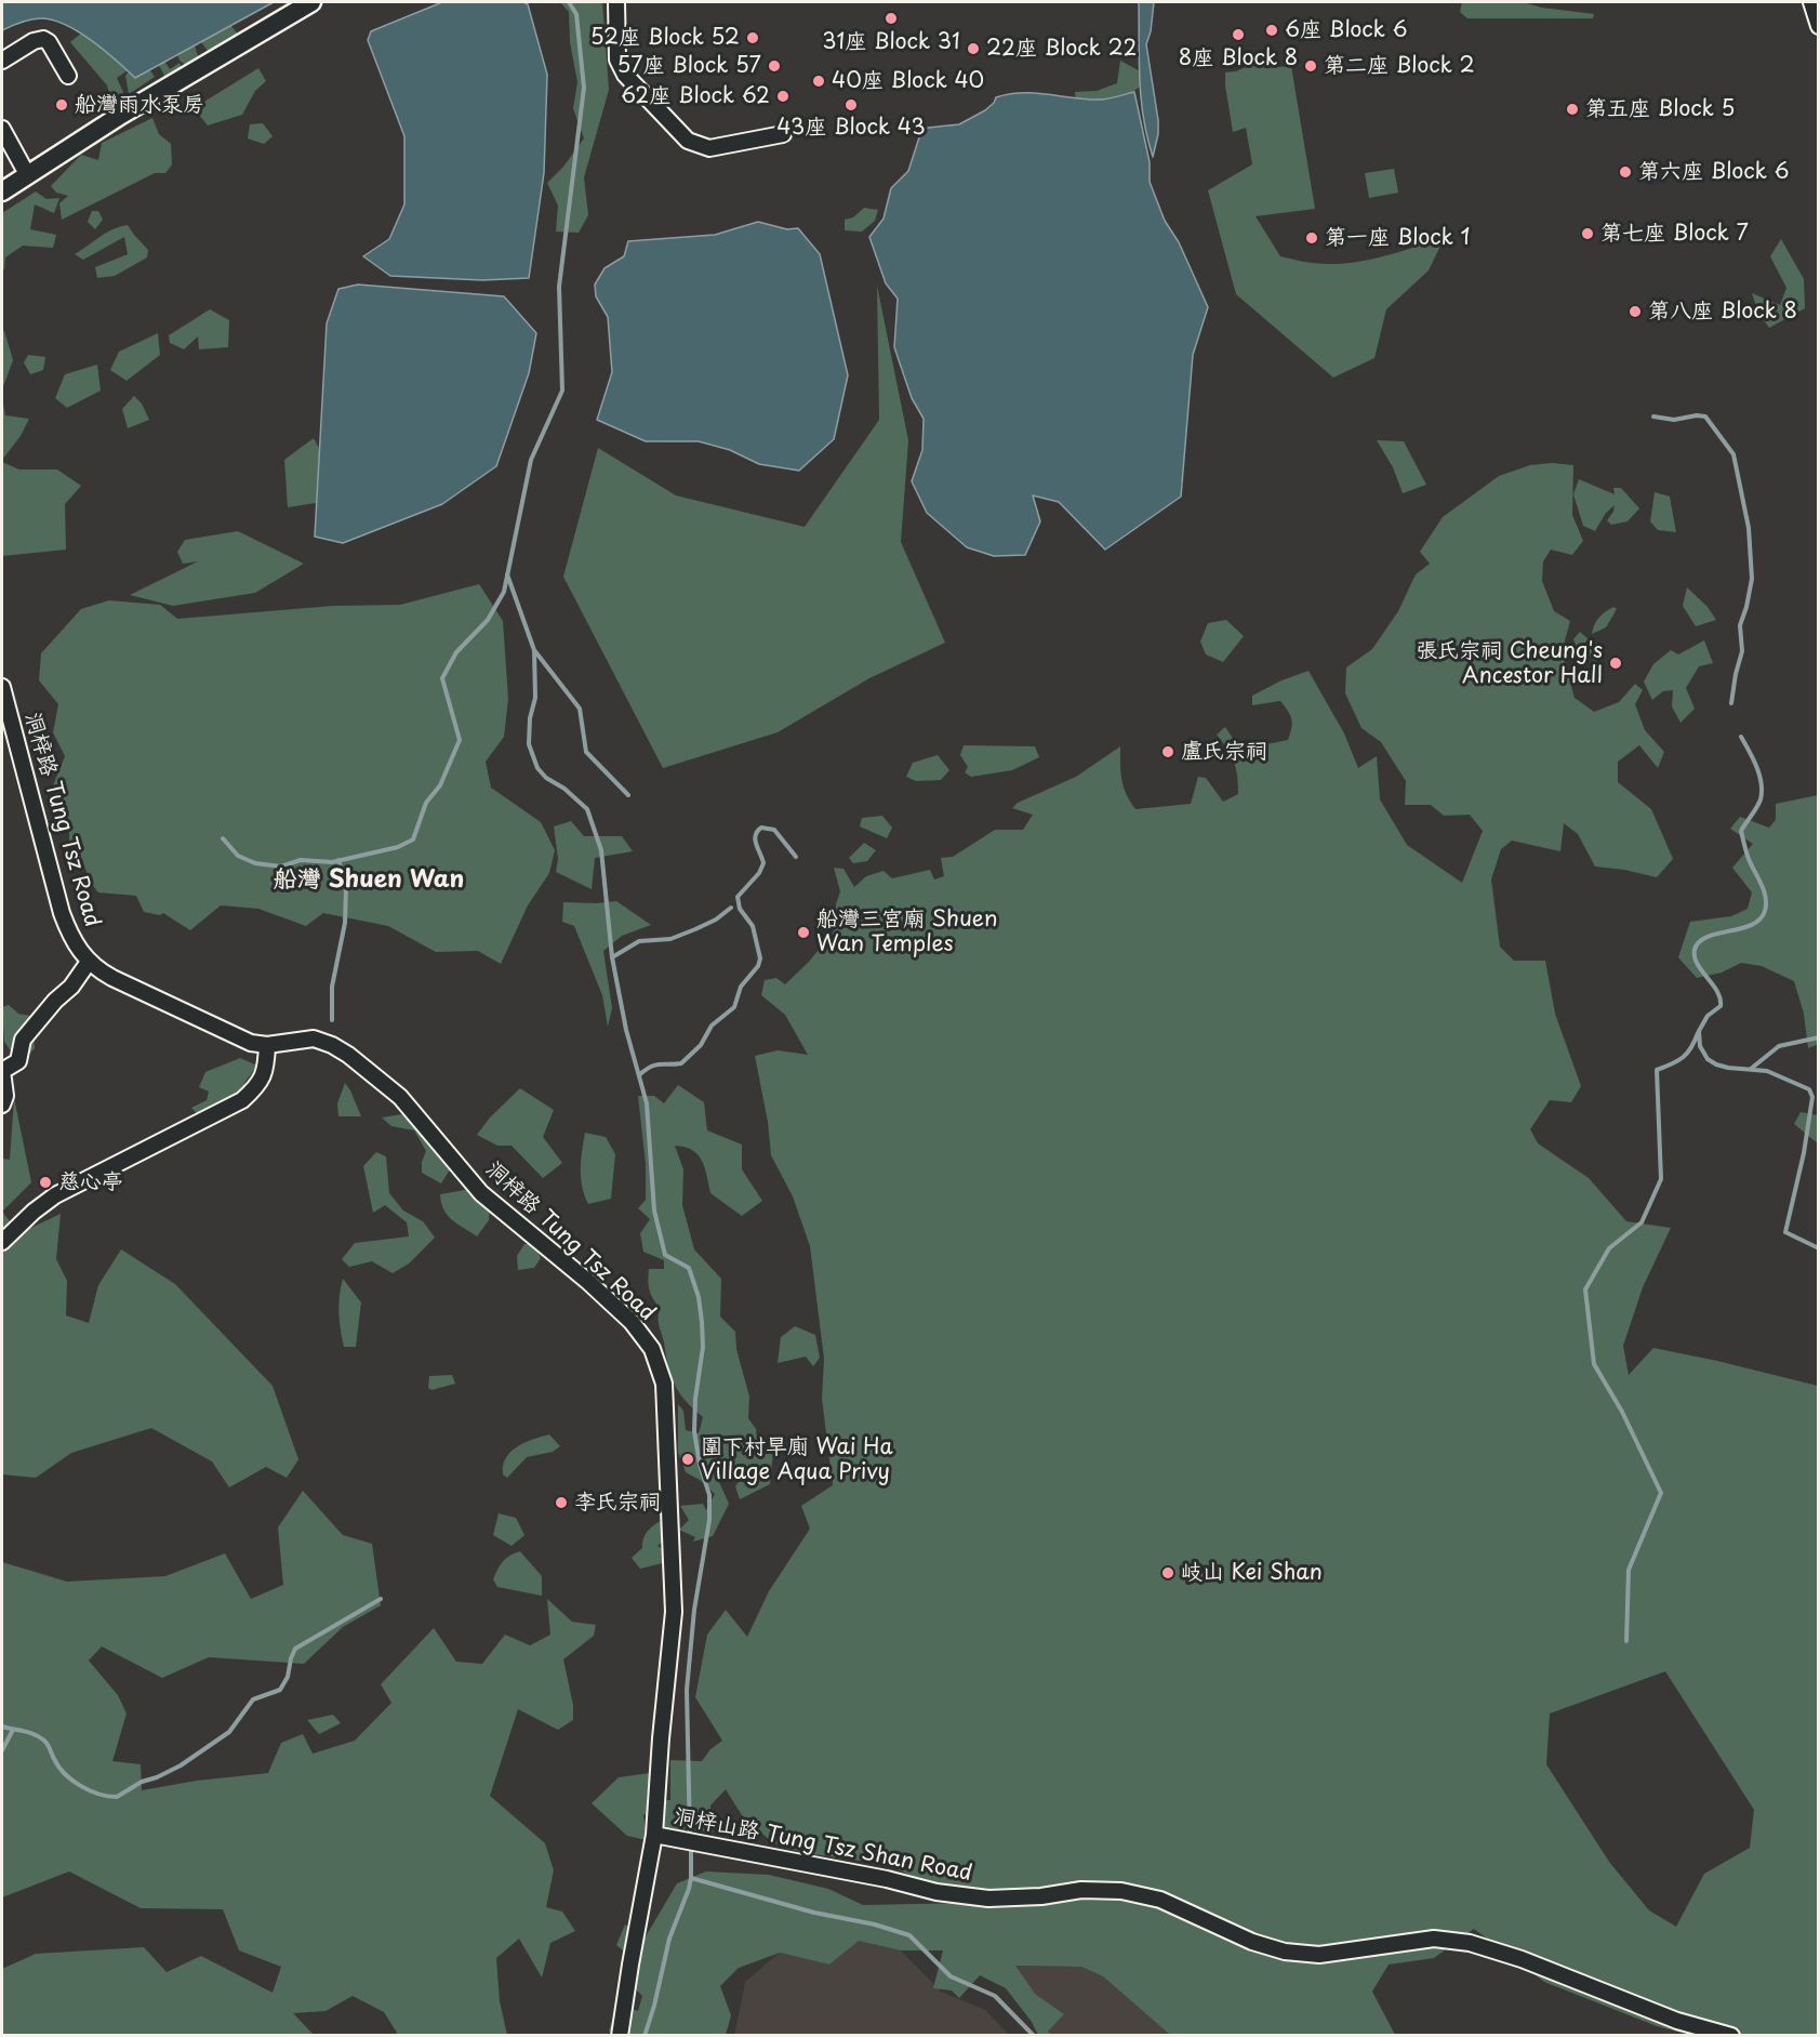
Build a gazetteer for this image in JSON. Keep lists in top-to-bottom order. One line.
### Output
{"streets":{"street":["洞梓路 Tung Tsz Road","洞梓山路 Tung Tsz Shan Road"]},"crossings":[["洞梓路 Tung Tsz Road","洞梓山路 Tung Tsz Shan Road"]],"districts":["船灣 Shuen Wan"],"places":["31座 Block 31","6座 Block 6","8座 Block 8","52座 Block 52","22座 Block 22","57座 Block 57","第二座 Block 2","40座 Block 40","62座 Block 62","船灣雨水泵房","43座 Block 43","第五座 Block 5","第六座 Block 6","第七座 Block 7","第一座 Block 1","第八座 Block 8","張氏宗祠 Cheung's Ancestor Hall","盧氏宗祠","船灣三宮廟 Shuen Wan Temples","慈心亭","圍下村旱廁 Wai Ha Village Aqua Privy","李氏宗祠","岐山 Kei Shan"]}
